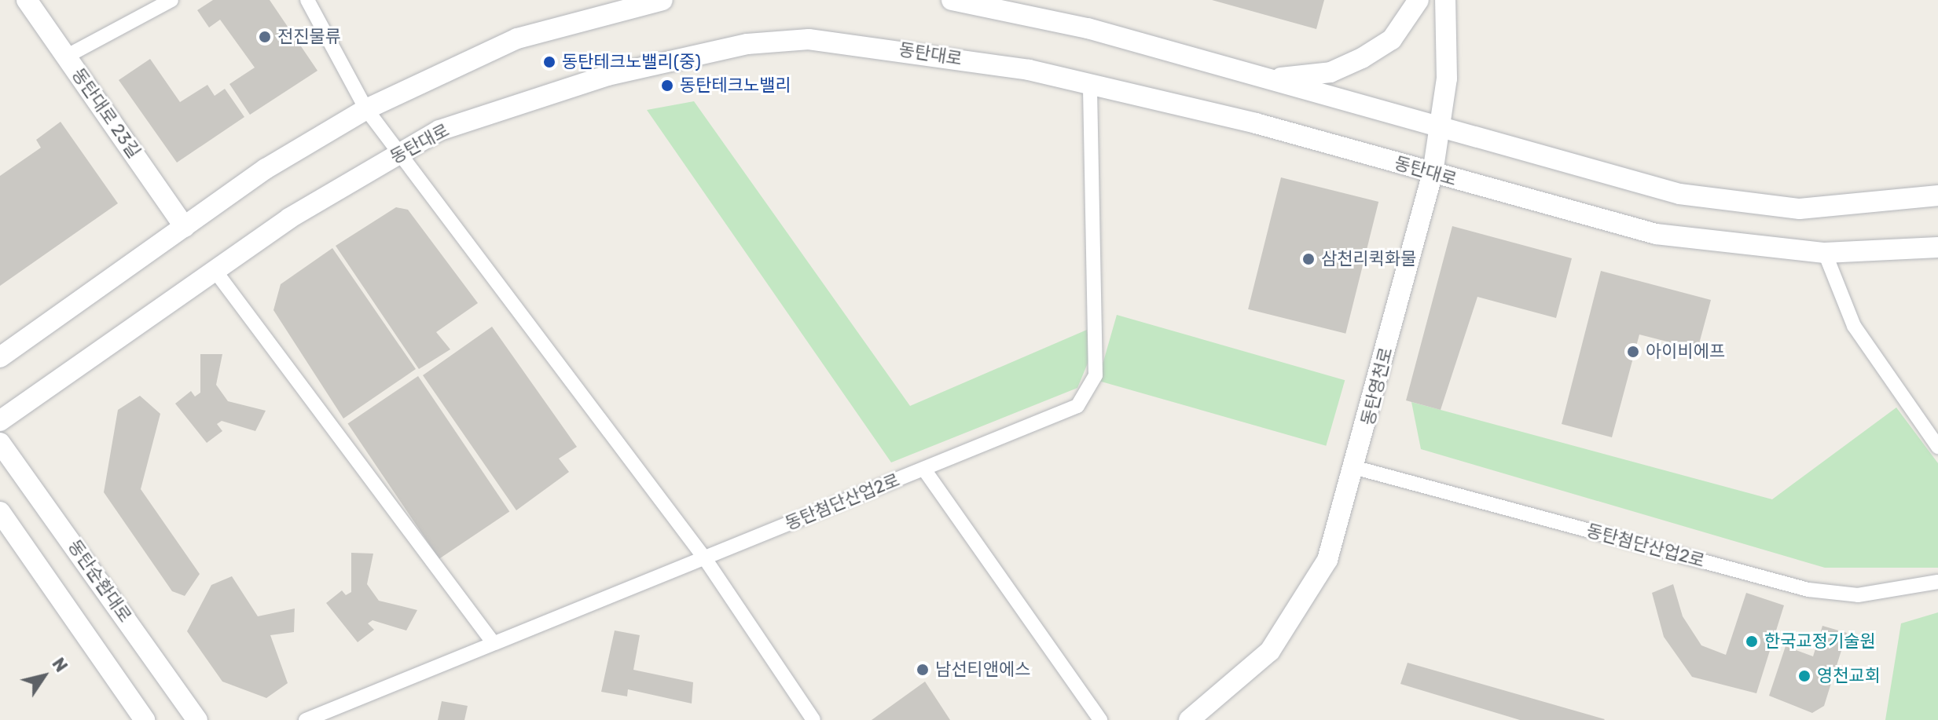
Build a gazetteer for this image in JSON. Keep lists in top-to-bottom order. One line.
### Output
{"streets":{"main road":["동탄대로","동탄대로 23길","동탄영천로","동탄순환대로"],"street":["동탄첨단산업2로"]},"crossings":[["동탄대로","동탄영천로"],["동탄대로","동탄첨단산업2로"],["동탄영천로","동탄첨단산업2로"]],"places":["전진물류","동탄테크노밸리(중)","동탄테크노밸리","삼천리퀵화물","아이비에프","한국교정기술원","남선티앤에스","영천교회"],"north":"top right"}
